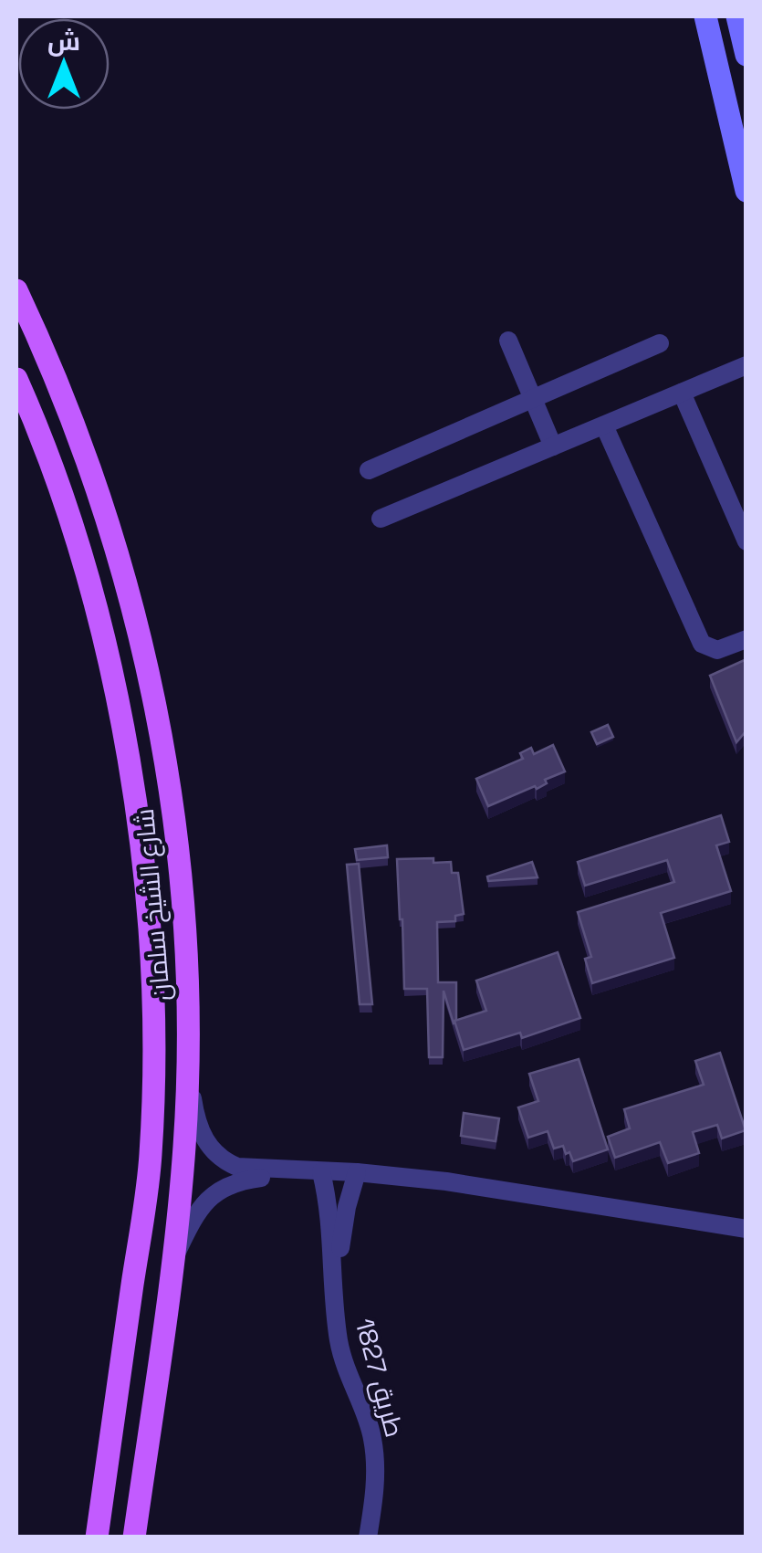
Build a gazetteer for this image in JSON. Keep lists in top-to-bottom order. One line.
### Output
{"streets":{"main road":["شارع الشيخ سلمان"],"street":["طريق 1827"]},"north":"top"}
